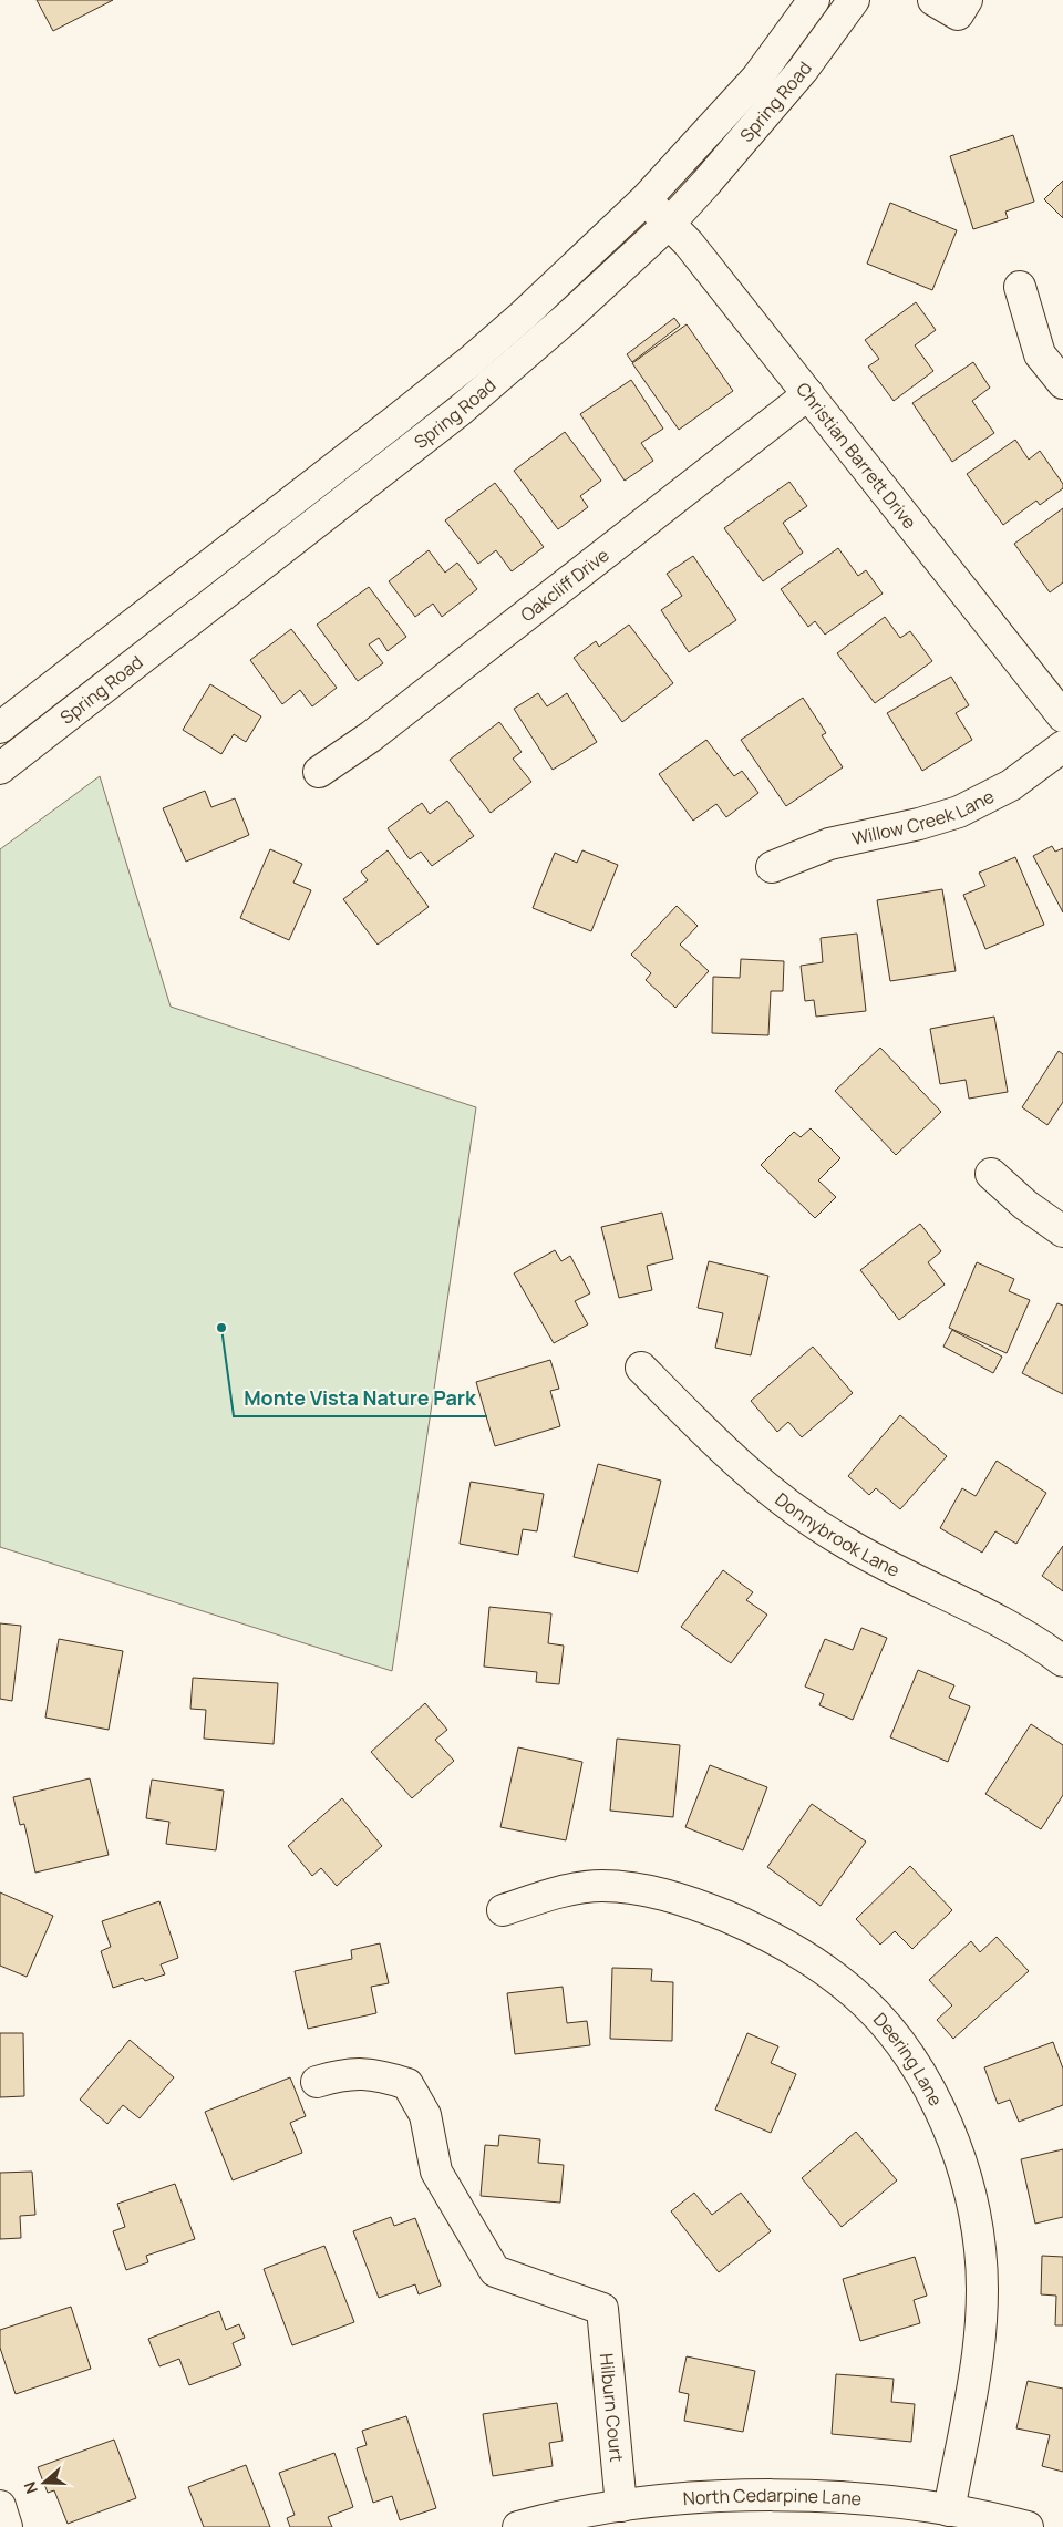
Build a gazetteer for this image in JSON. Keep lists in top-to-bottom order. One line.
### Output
{"streets":{"street":["Spring Road","Christian Barrett Drive","Oakcliff Drive","Willow Creek Lane","Donnybrook Lane","Deering Lane","Hilburn Court","North Cedarpine Lane"]},"crossings":[["Spring Road","Christian Barrett Drive"],["Christian Barrett Drive","Oakcliff Drive"],["Deering Lane","North Cedarpine Lane"],["Hilburn Court","North Cedarpine Lane"]],"places":["Monte Vista Nature Park"],"north":"left"}
